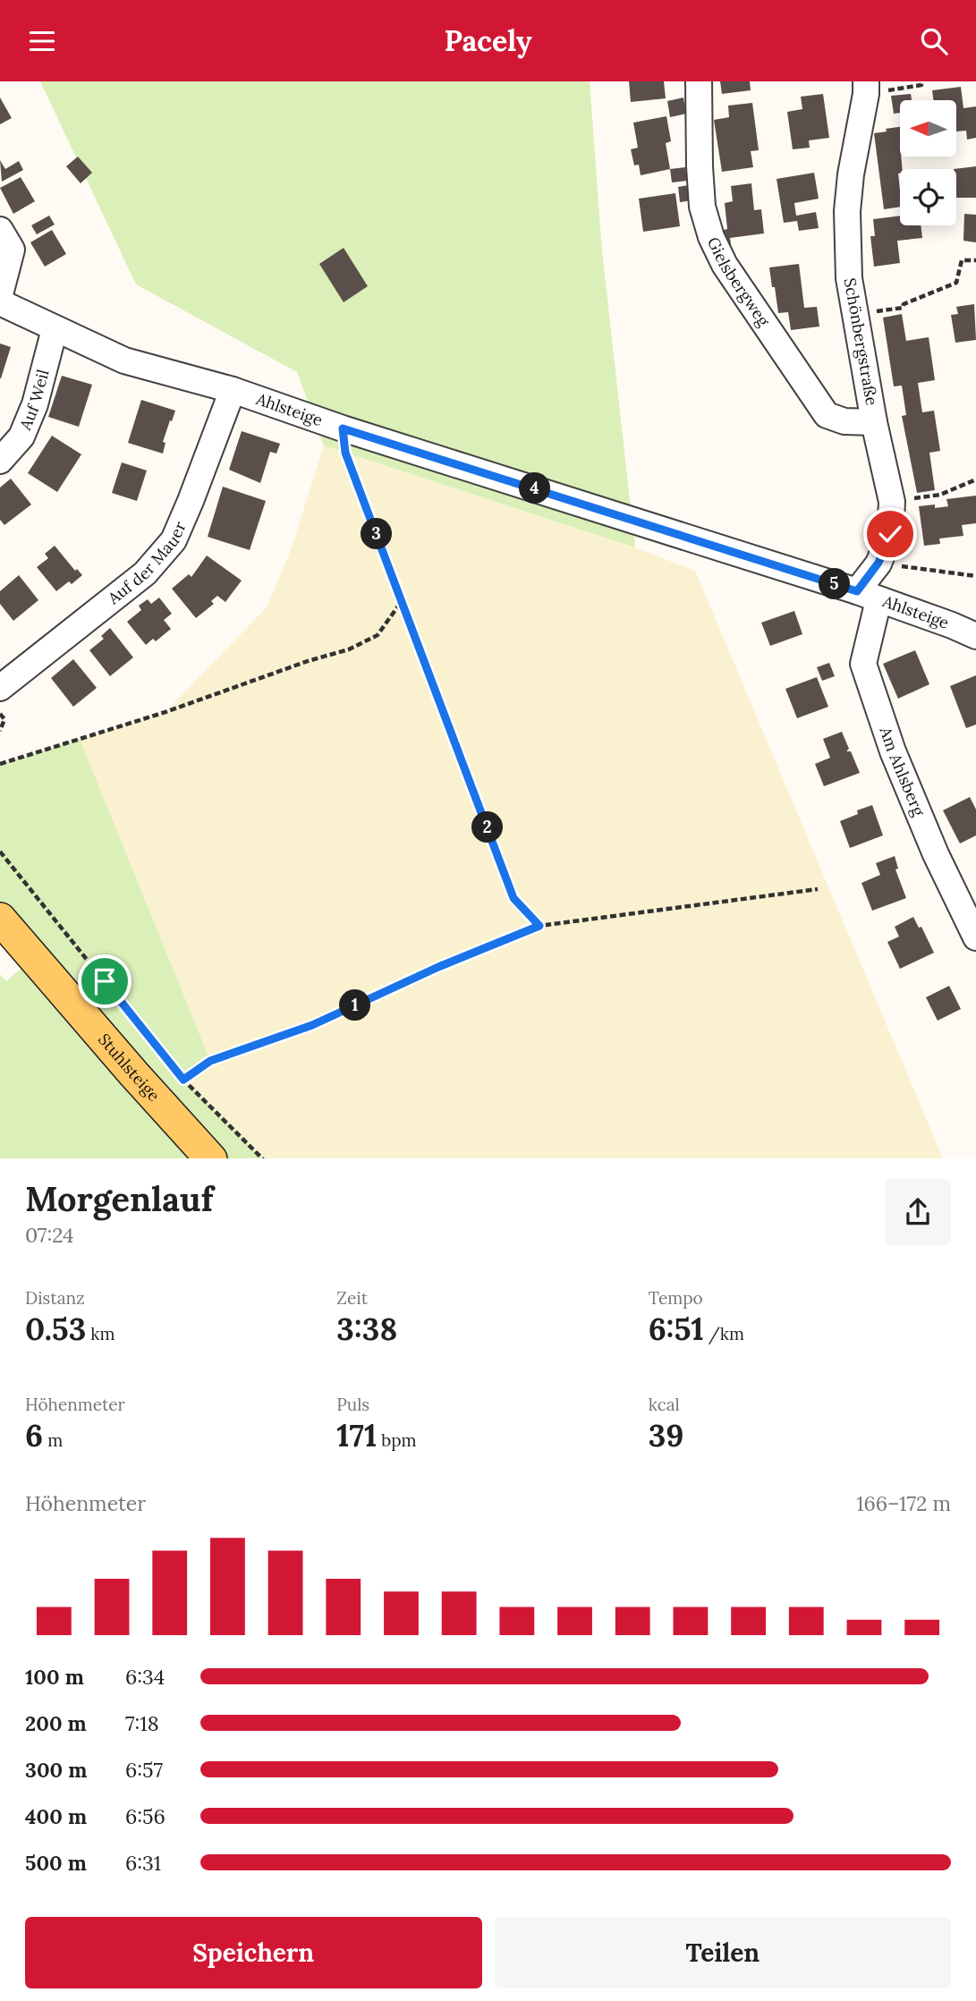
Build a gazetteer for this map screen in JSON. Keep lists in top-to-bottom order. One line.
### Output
{"streets":{"main road":["Stuhlsteige"],"street":["Gielsbergweg","Schönbergstraße","Auf Weil","Ahlsteige","Auf der Mauer","Am Ahlsberg"]},"crossings":[["Gielsbergweg","Schönbergstraße"],["Schönbergstraße","Ahlsteige"],["Schönbergstraße","Am Ahlsberg"],["Auf Weil","Ahlsteige"],["Ahlsteige","Auf der Mauer"],["Ahlsteige","Am Ahlsberg"]],"north":"left","page":{"header":"Pacely","pins":["4","3","5","2","1"],"heading":["Morgenlauf","07:24"],"stats":[["Distanz","0.53 km"],["Zeit","3:38"],["Tempo","6:51 /km"],["Höhenmeter","6 m"],["Puls","171 bpm"],["kcal","39"]],"chart":["Höhenmeter","166–172 m"],"list":[{"name":"100 m","note":"6:34"},{"name":"200 m","note":"7:18"},{"name":"300 m","note":"6:57"},{"name":"400 m","note":"6:56"},{"name":"500 m","note":"6:31"}],"buttons":["Speichern","Teilen"]}}
